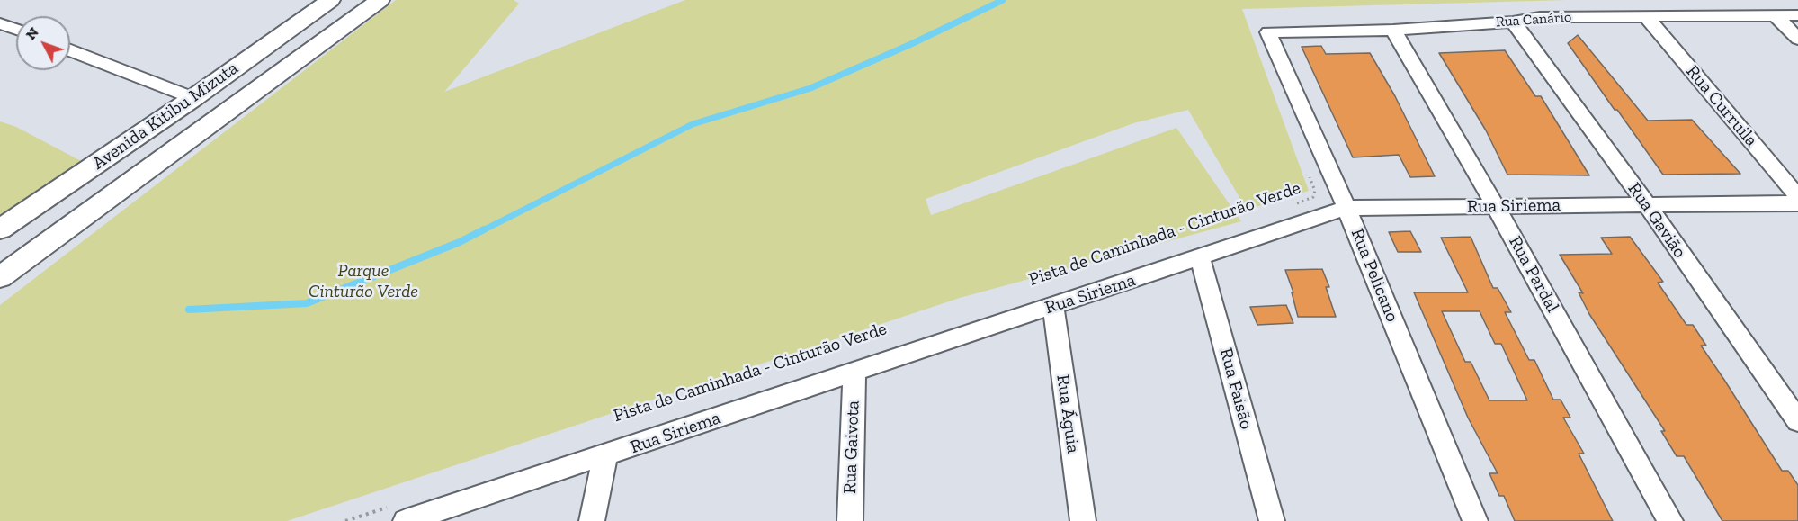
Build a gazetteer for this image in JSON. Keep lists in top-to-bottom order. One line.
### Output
{"streets":{"street":["Rua Canário","Rua Curruila","Avenida Kitibu Mizuta","Rua Siriema","Rua Gavião","Rua Pardal","Rua Pelicano","Rua Faisão","Rua Águia","Rua Gaivota"],"path":["Pista de Caminhada - Cinturão Verde"]},"crossings":[["Rua Canário","Rua Curruila"],["Rua Canário","Rua Gavião"],["Rua Canário","Rua Pardal"],["Rua Canário","Rua Pelicano"],["Rua Siriema","Rua Gavião"],["Rua Siriema","Rua Pardal"],["Rua Siriema","Rua Pelicano"],["Rua Siriema","Rua Faisão"],["Rua Siriema","Rua Águia"],["Rua Siriema","Rua Gaivota"]],"parks":["Parque Cinturão Verde"],"north":"top left"}
